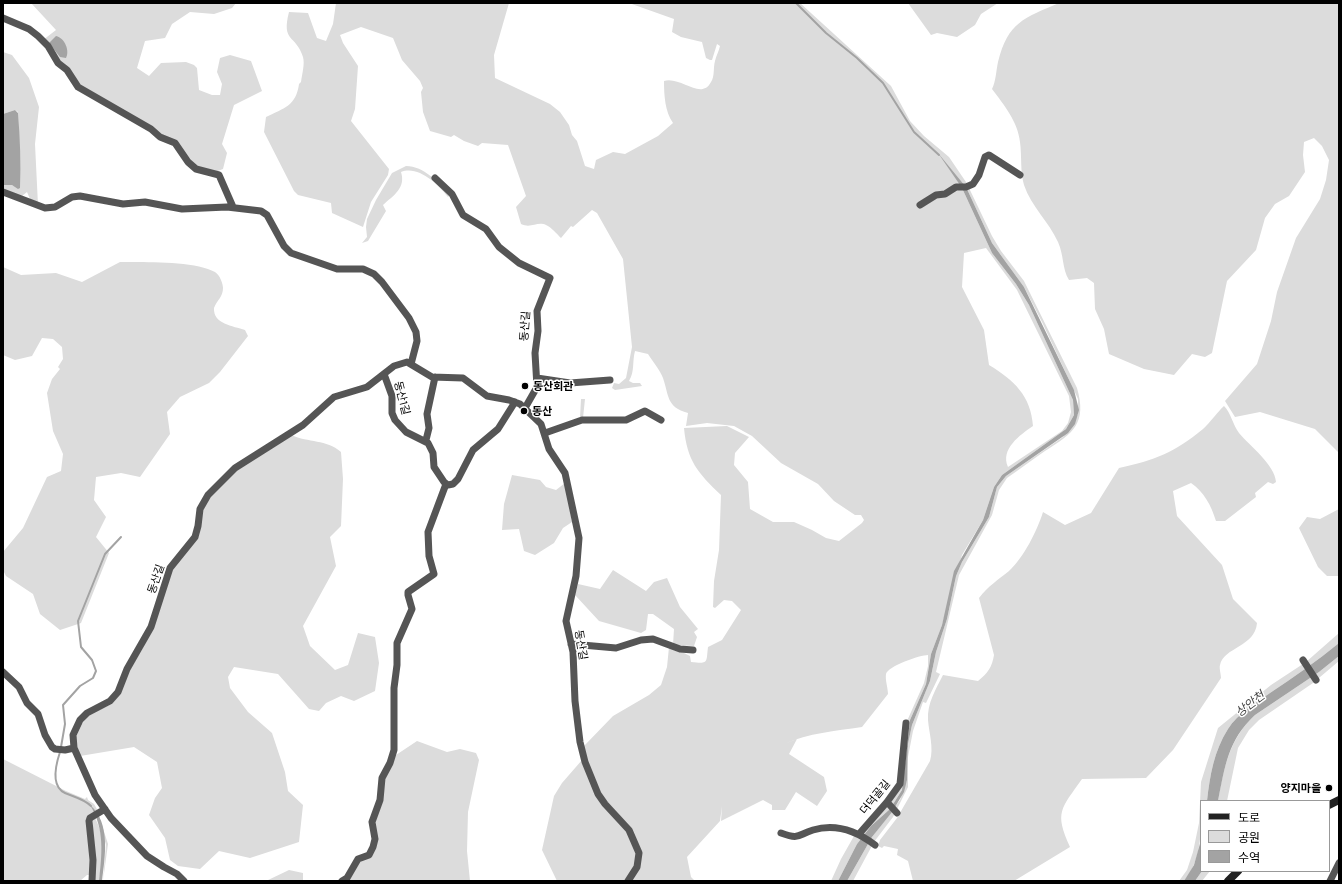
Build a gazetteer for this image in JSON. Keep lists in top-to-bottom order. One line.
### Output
{"streets":{"street":["동산길","동산1길","더덕골길"]},"crossings":[["동산길","동산1길"]],"water":["상안천"],"places":["동산회관","동산","양지마을"],"legend":["도로","공원","수역"]}
